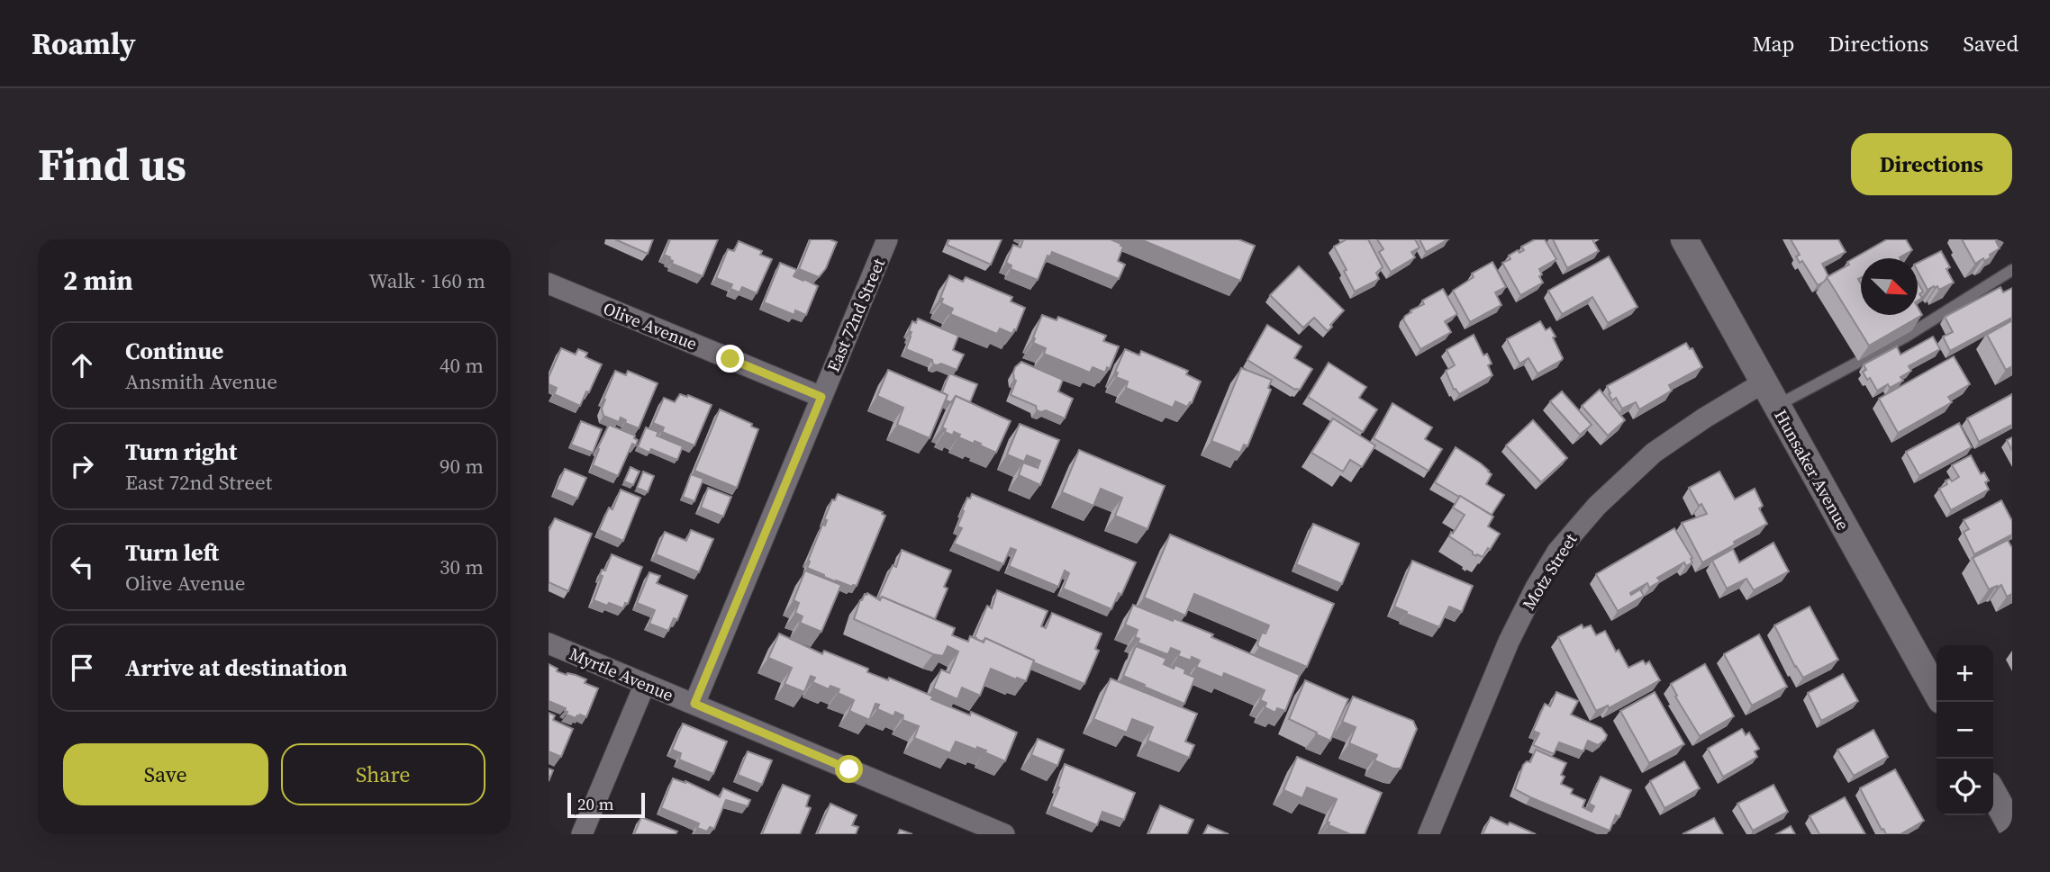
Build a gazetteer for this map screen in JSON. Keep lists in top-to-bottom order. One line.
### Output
{"streets":{"street":["East 72nd Street","Olive Avenue","Hunsaker Avenue","Motz Street","Myrtle Avenue"]},"crossings":[["East 72nd Street","Olive Avenue"],["East 72nd Street","Myrtle Avenue"],["Hunsaker Avenue","Motz Street"]],"scale_bar":"20 m","north":"bottom right","page":{"header":"Roamly","nav":["Map","Directions","Saved"],"buttons":["Directions",["Save","Share"]],"title":"Find us","heading":["2 min","Walk · 160 m"],"list":[["Continue","Ansmith Avenue","40 m"],["Turn right","East 72nd Street","90 m"],["Turn left","Olive Avenue","30 m"],"Arrive at destination"],"map_buttons":["+","−"],"scale":"20 m"}}
